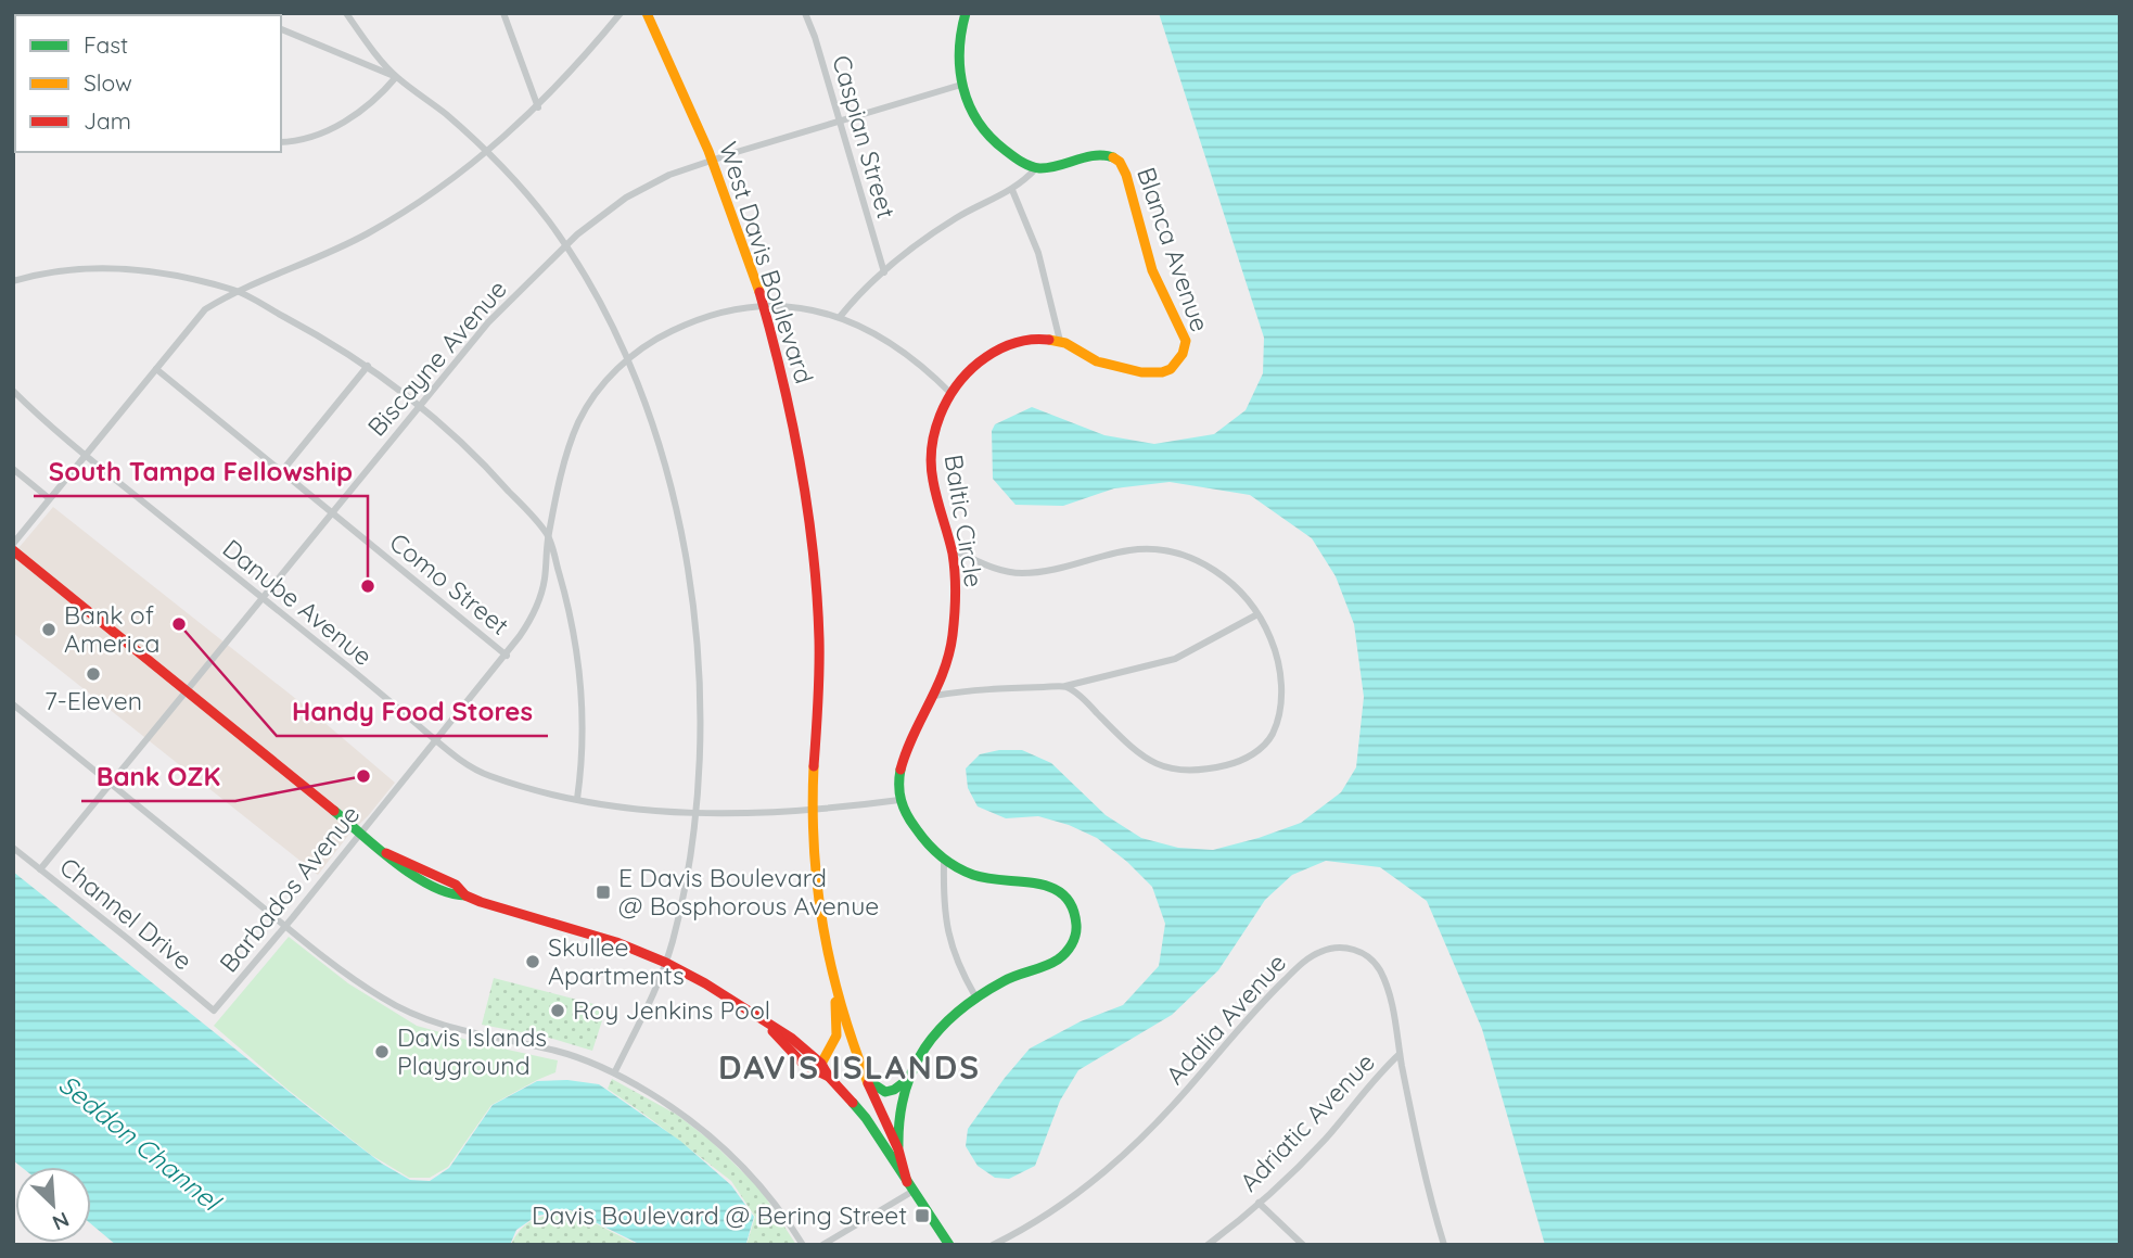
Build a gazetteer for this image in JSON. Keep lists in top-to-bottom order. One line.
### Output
{"streets":{"street":["Caspian Street","Blanca Avenue","West Davis Boulevard","Biscayne Avenue","Baltic Circle","Como Street","Danube Avenue","Barbados Avenue","Channel Drive","Adalia Avenue","Adriatic Avenue"]},"crossings":[["Caspian Street","Biscayne Avenue"],["Blanca Avenue","Baltic Circle"],["West Davis Boulevard","Biscayne Avenue"],["West Davis Boulevard","Danube Avenue"],["West Davis Boulevard","Barbados Avenue"],["Biscayne Avenue","Como Street"],["Biscayne Avenue","Danube Avenue"],["Biscayne Avenue","Channel Drive"],["Baltic Circle","Danube Avenue"],["Baltic Circle","Barbados Avenue"],["Como Street","Barbados Avenue"],["Danube Avenue","Barbados Avenue"],["Barbados Avenue","Channel Drive"],["Adalia Avenue","Adriatic Avenue"]],"districts":["DAVIS ISLANDS"],"water":["Seddon Channel"],"places":{"other":["South Tampa Fellowship","Handy Food Stores","Bank of America","7-Eleven","Bank OZK","Skullee Apartments","Roy Jenkins Pool","Davis Islands Playground"],"transit":["E Davis Boulevard @ Bosphorous Avenue","Davis Boulevard @ Bering Street"]},"legend":["Fast","Slow","Jam"],"north":"bottom right"}
